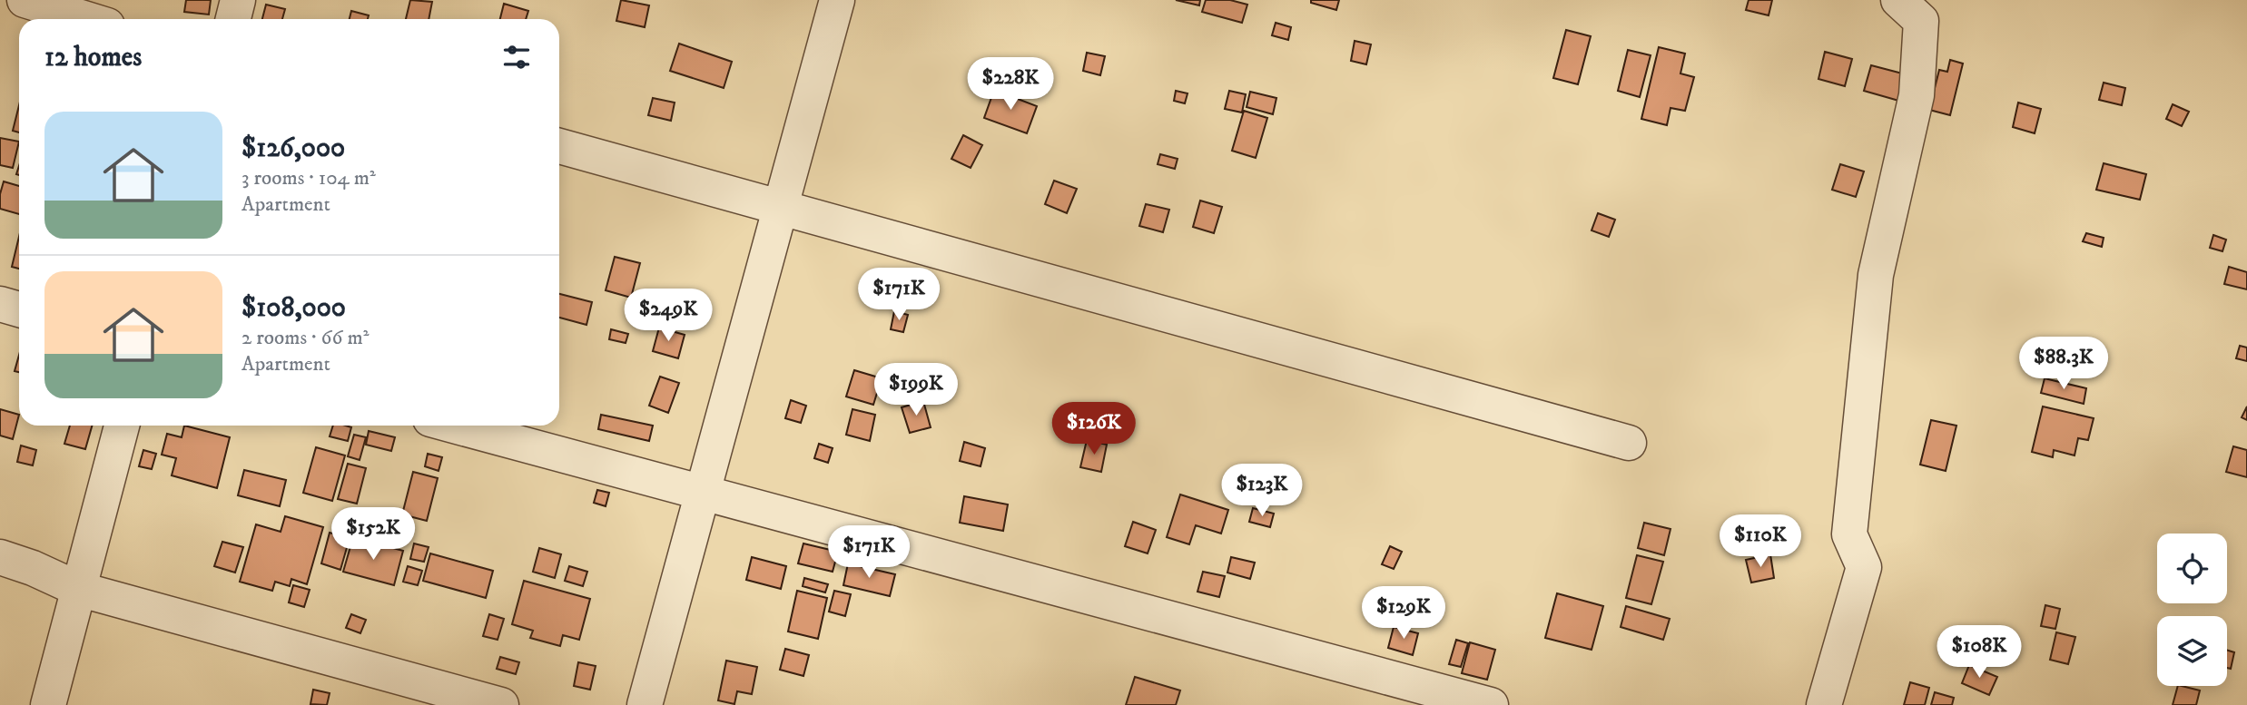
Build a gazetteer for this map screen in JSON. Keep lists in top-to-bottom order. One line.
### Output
{"page":{"heading":"12 homes","price":["$228K","$171K","$249K","$88.3K","$199K","$126K","$123K","$152K","$110K","$171K","$129K","$108K"],"list":[{"name":"$126,000","note":"3 rooms · 104 m² · Apartment"},{"name":"$108,000","note":"2 rooms · 66 m² · Apartment"}]}}
